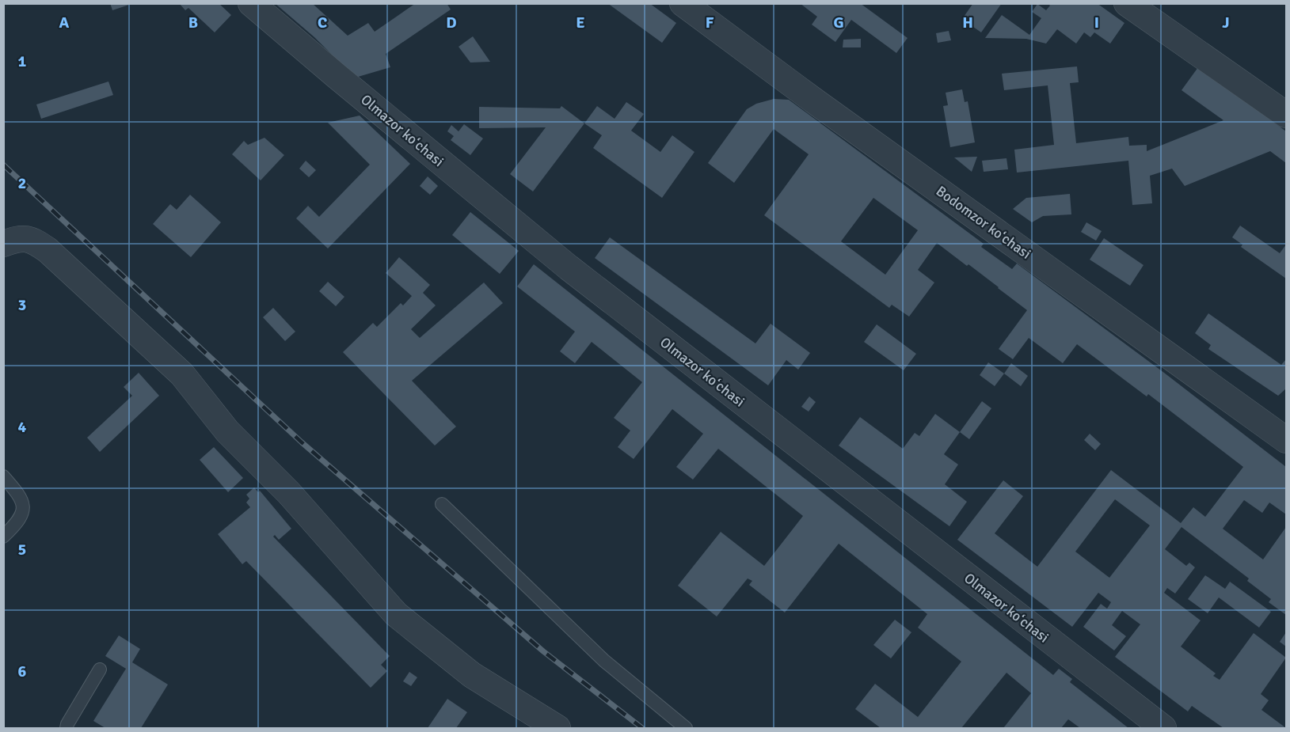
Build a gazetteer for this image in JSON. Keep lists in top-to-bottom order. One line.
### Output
{"streets":{"street":["Olmazor koʻchasi","Bodomzor koʻchasi"]},"grid":{"columns":["A","B","C","D","E","F","G","H","I","J"],"rows":["1","2","3","4","5","6"]}}
